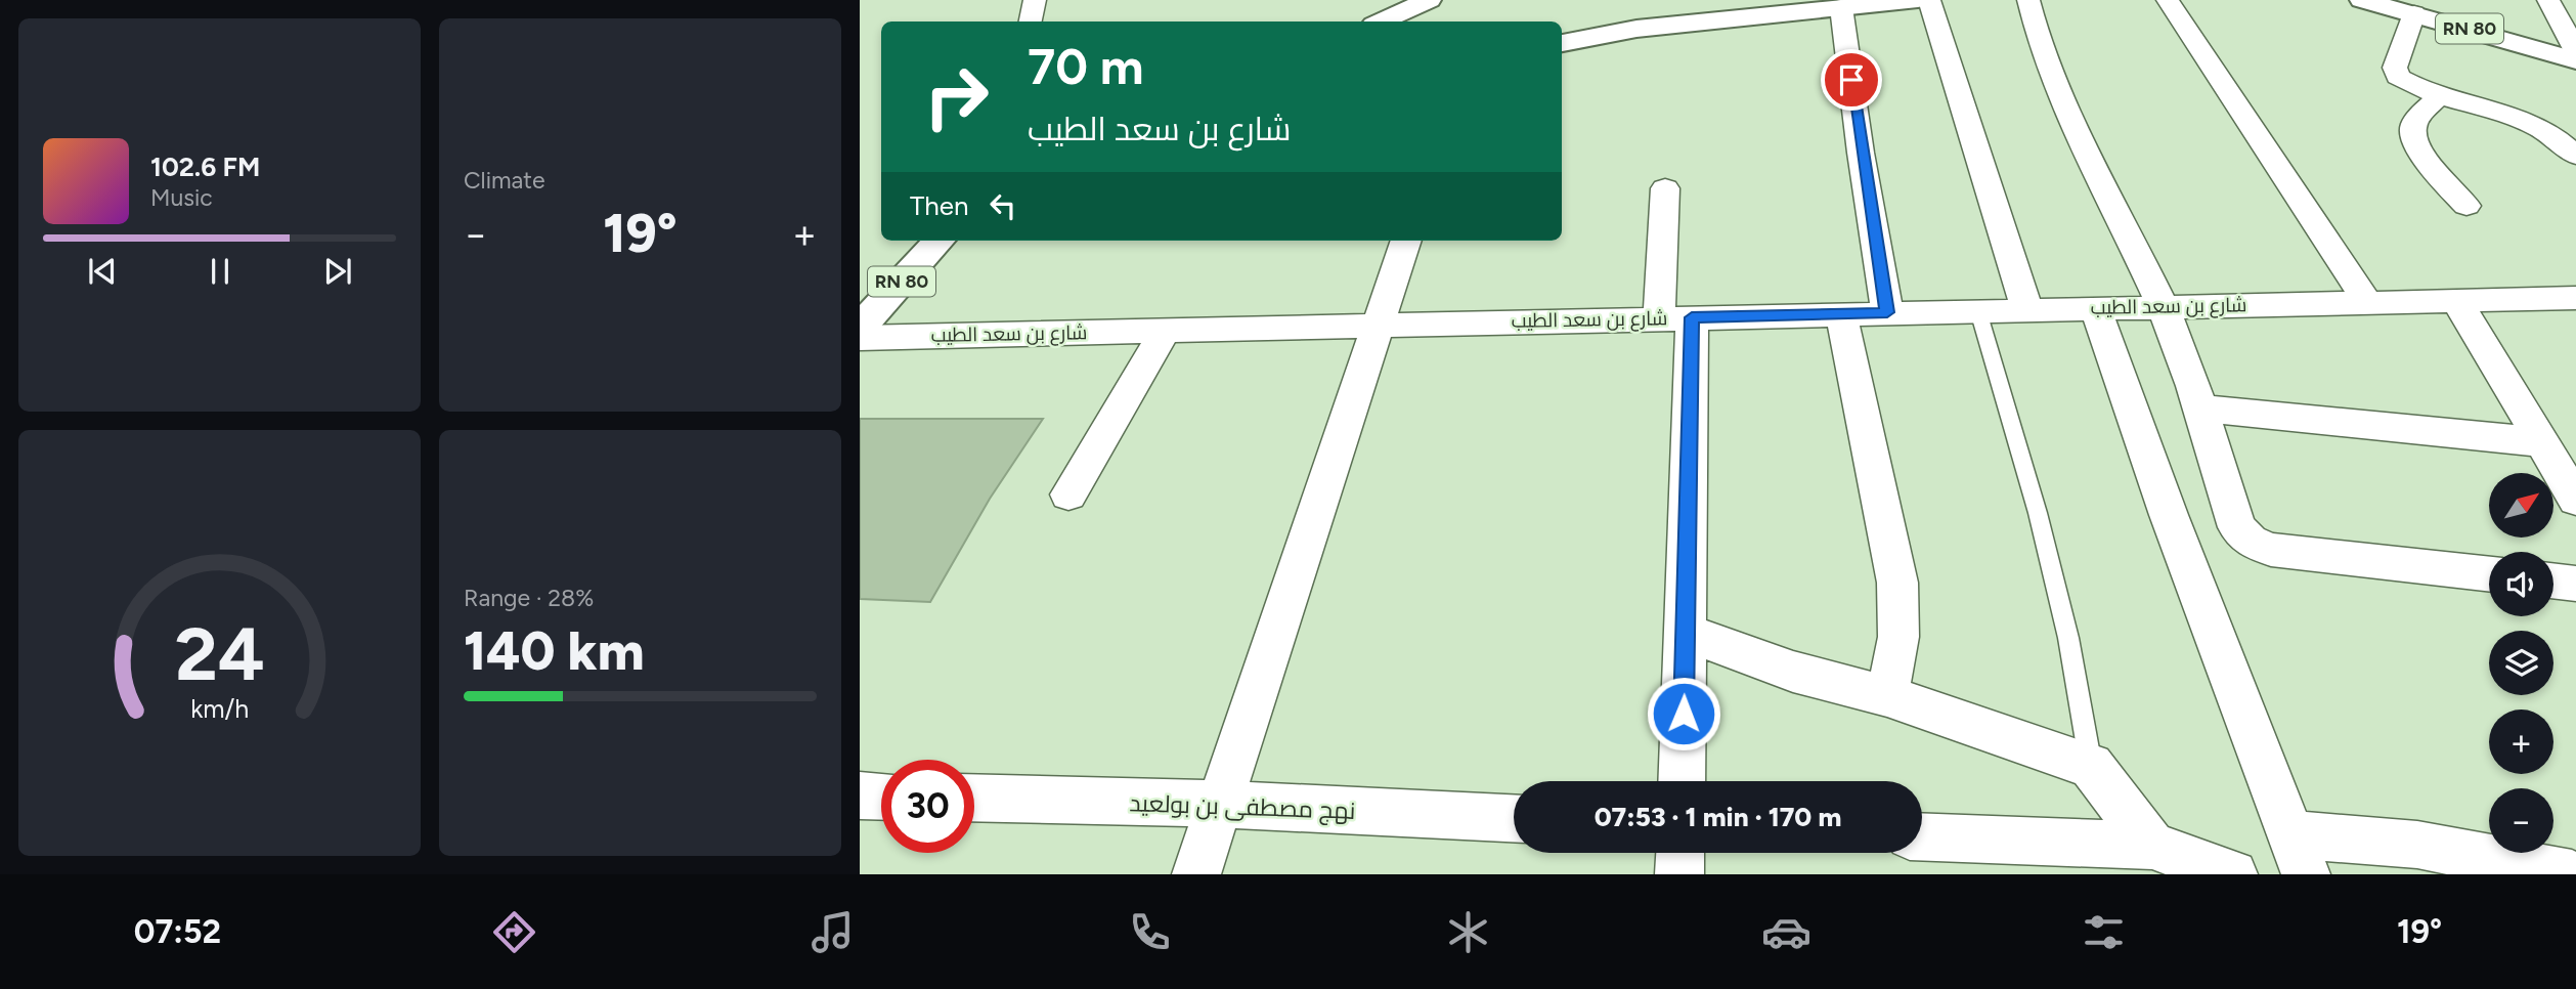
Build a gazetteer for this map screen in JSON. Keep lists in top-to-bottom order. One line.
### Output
{"streets":{"main road":["RN 80"],"street":["شارع بن سعد الطيب","نهج مصطفى بن بولعيد"]},"north":"top right","page":{"tile":["Climate",["Range · 28%","140 km"]],"turn":["70 m","شارع بن سعد الطيب"],"song":["102.6 FM","Music"],"then":"Then","heat":["−","19°","+"],"map_buttons":["+","−"],"limit":"30","trip":"07:53 · 1 min · 170 m","tabs":["07:52","19°"],"gauge":["24","km/h"]}}
